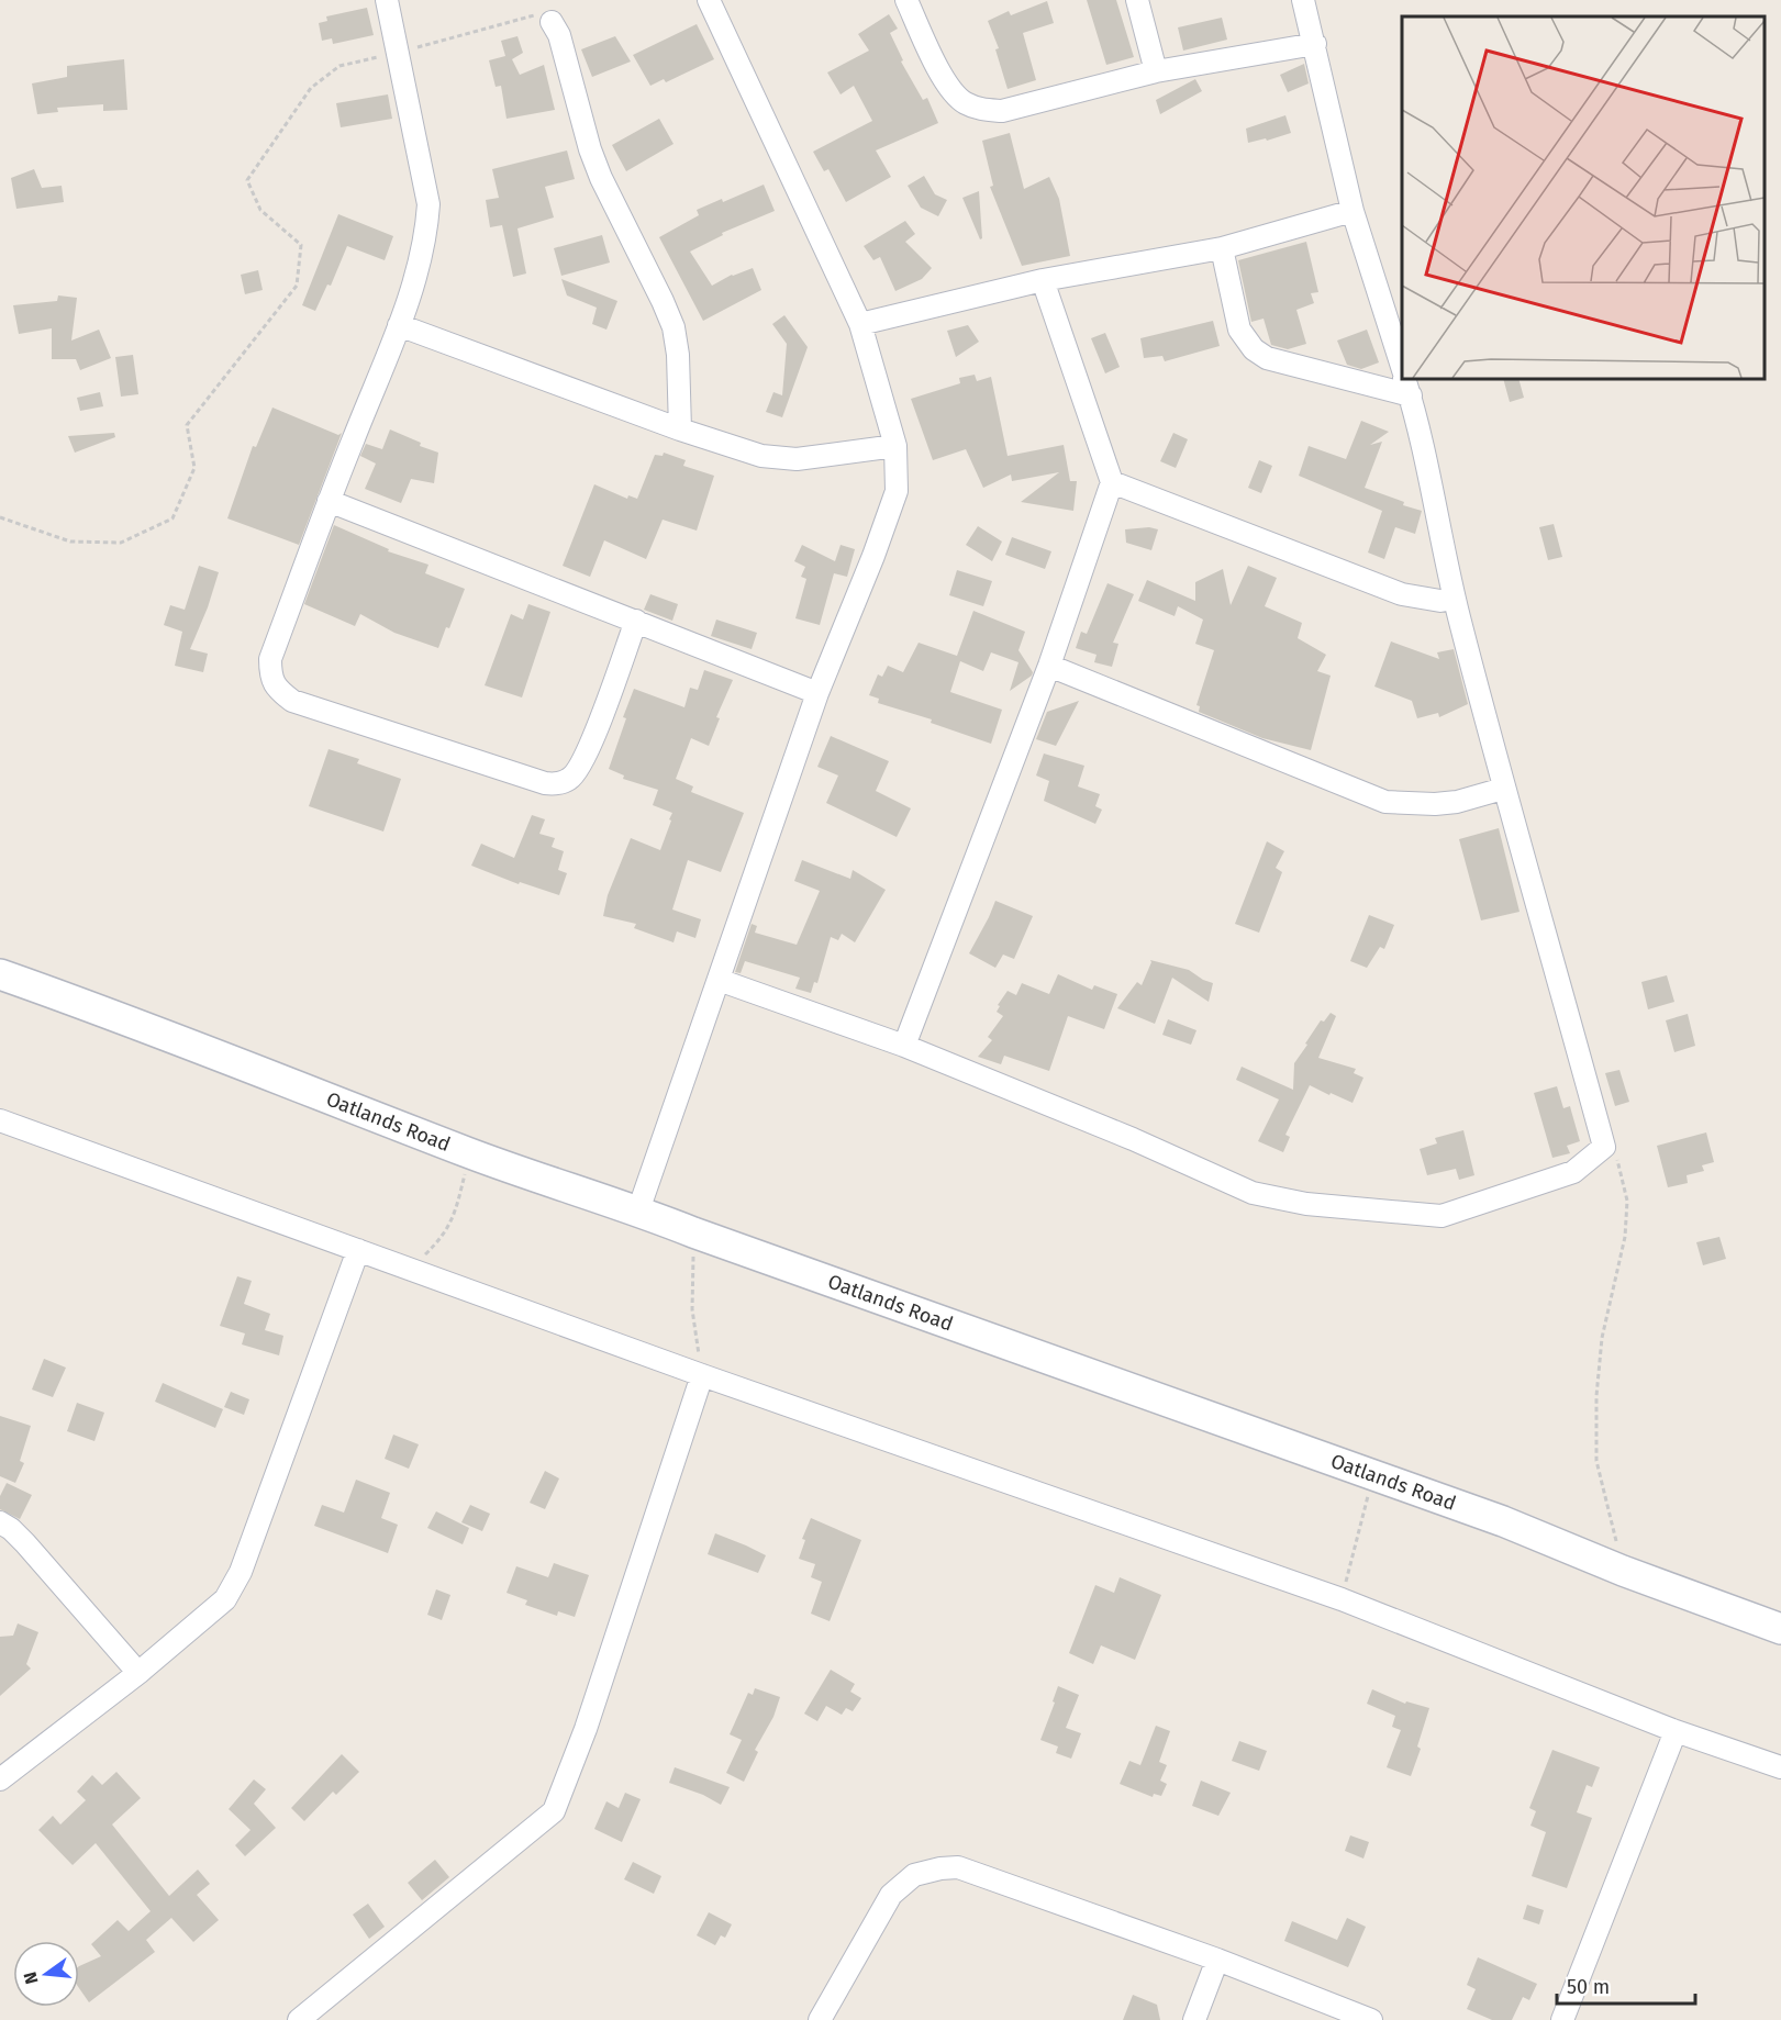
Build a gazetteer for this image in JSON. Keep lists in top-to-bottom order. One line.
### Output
{"streets":{"street":["Oatlands Road"]},"scale_bar":"50 m","north":"left"}
